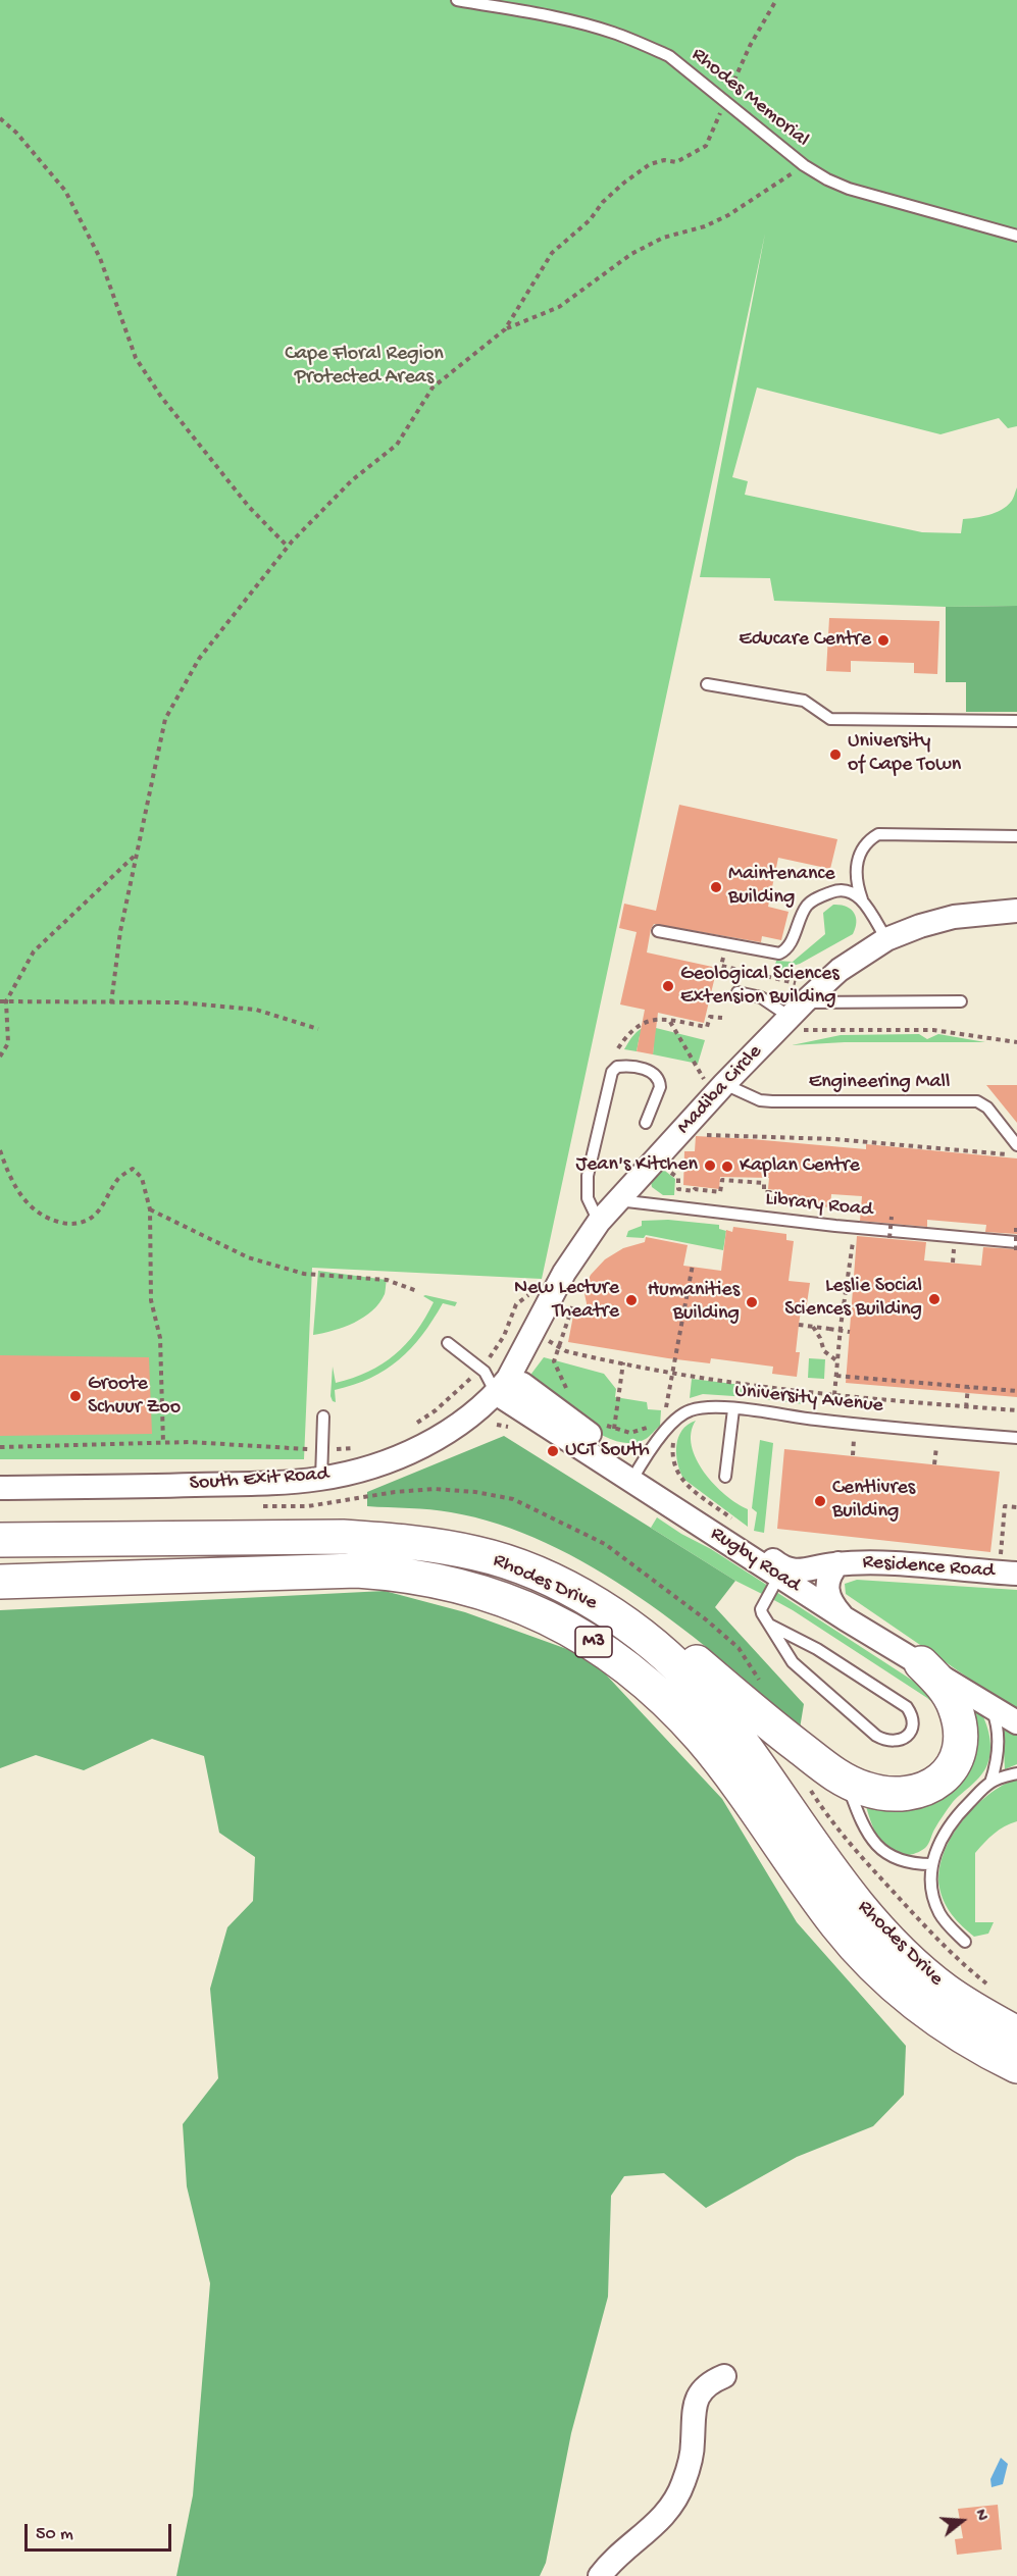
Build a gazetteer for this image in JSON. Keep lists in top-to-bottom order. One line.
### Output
{"streets":{"highway":["Rhodes Drive","M3"],"street":["Madiba Circle","South Exit Road","Rugby Road","Residence Road"],"lane":["Rhodes Memorial","Engineering Mall","Library Road","University Avenue"]},"crossings":[["Engineering Mall","Madiba Circle"],["Madiba Circle","Library Road"],["Madiba Circle","South Exit Road"],["Madiba Circle","Rugby Road"],["University Avenue","Rugby Road"],["South Exit Road","Rugby Road"],["Rugby Road","Residence Road"]],"parks":["Cape Floral Region Protected Areas"],"places":["Educare Centre","University of Cape Town","Maintenance Building","Geological Sciences Extension Building","Jean's Kitchen","Kaplan Centre","Leslie Social Sciences Building","New Lecture Theatre","Humanities Building","Groote Schuur Zoo","UCT South","Centlivres Building"],"scale_bar":"50 m","north":"right"}
